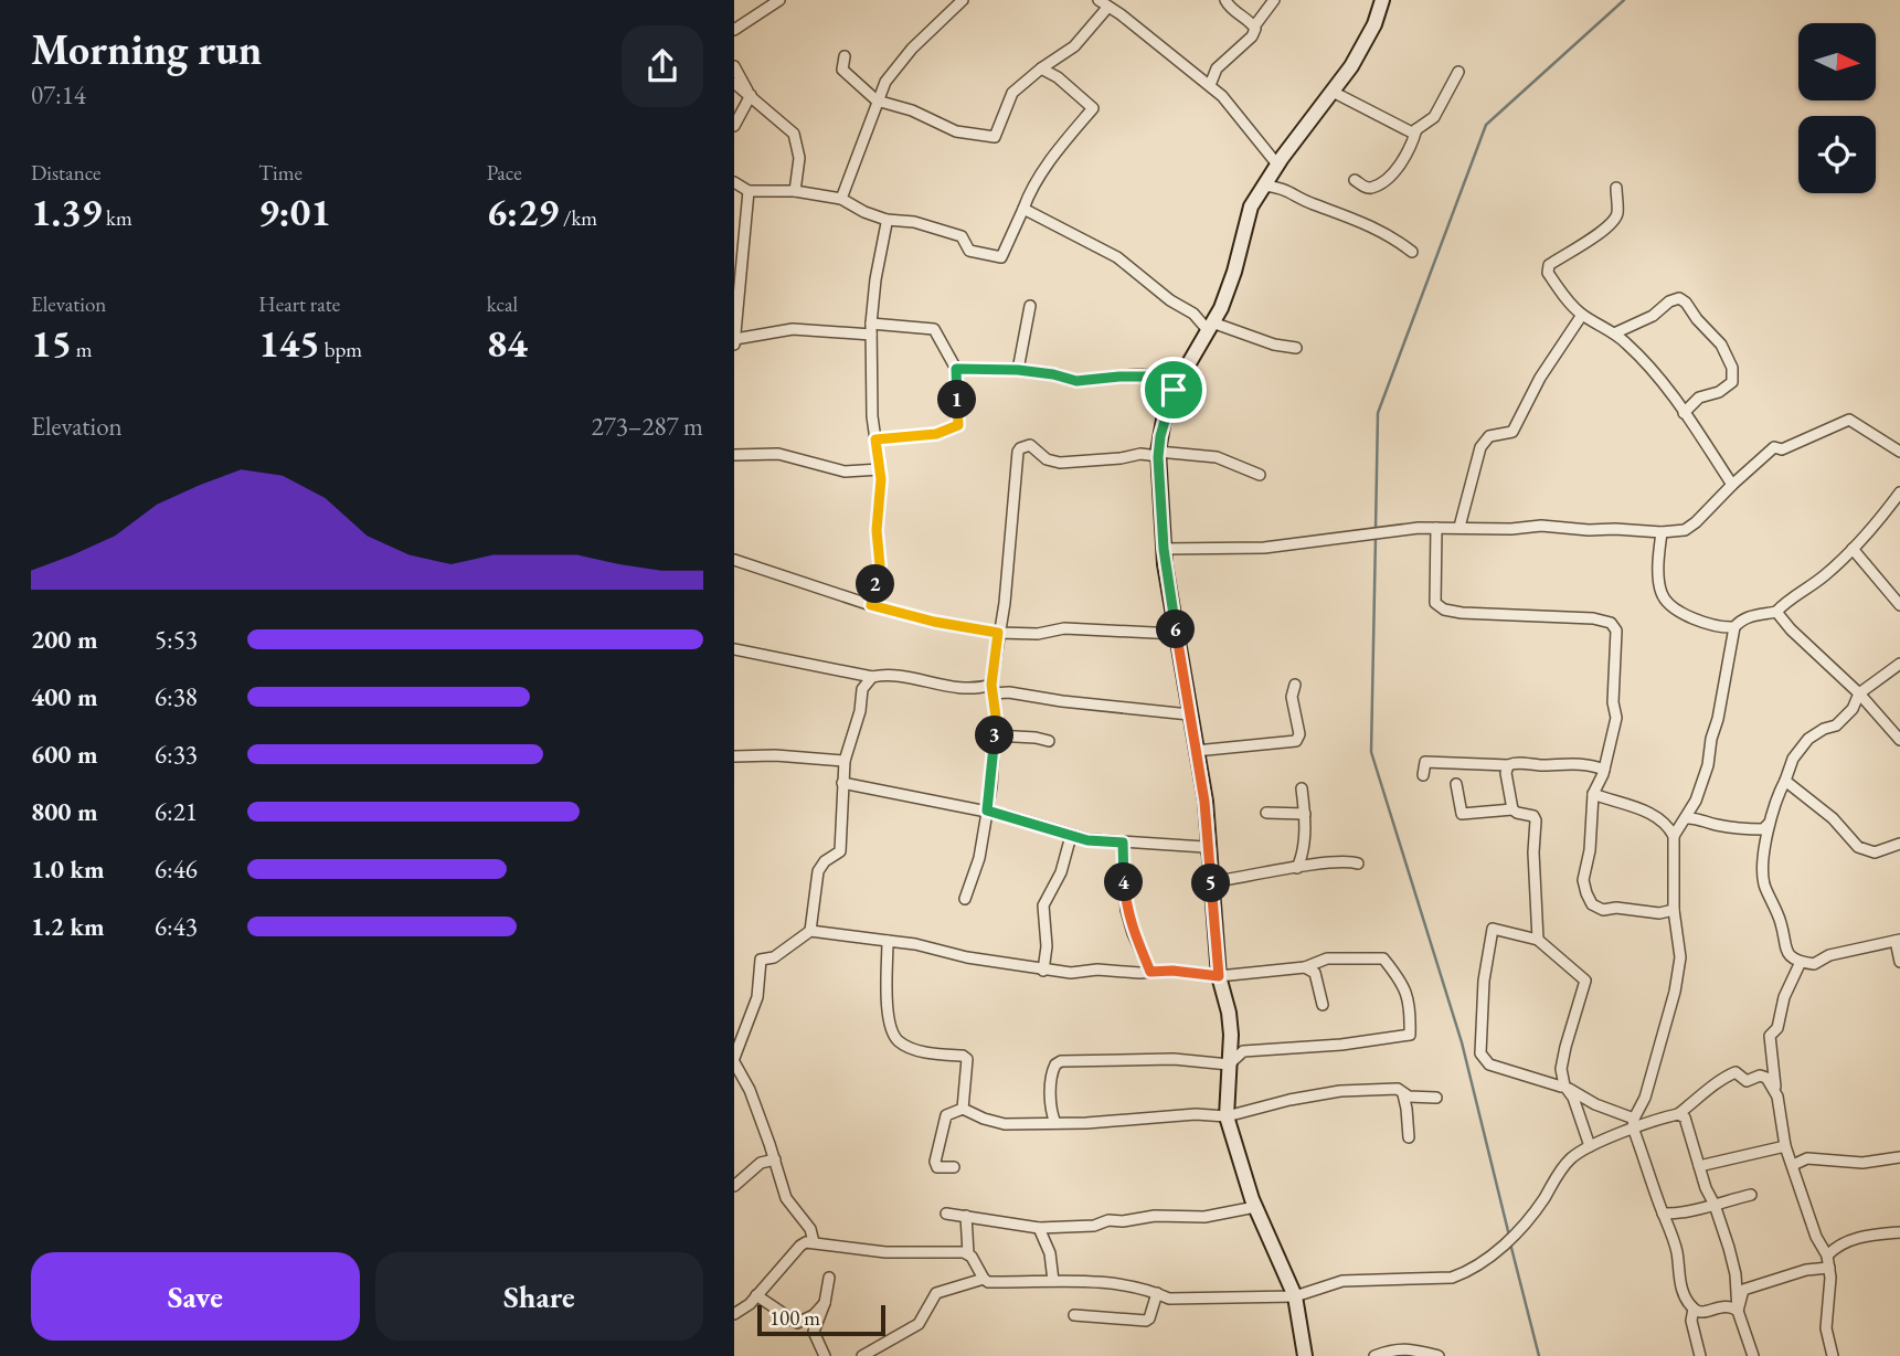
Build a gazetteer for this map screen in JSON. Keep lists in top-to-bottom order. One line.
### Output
{"scale_bar":"100 m","north":"right","page":{"heading":["Morning run","07:14"],"stats":[["Distance","1.39 km"],["Time","9:01"],["Pace","6:29 /km"],["Elevation","15 m"],["Heart rate","145 bpm"],["kcal","84"]],"pins":["1","2","6","3","4","5"],"chart":["Elevation","273–287 m"],"list":[{"name":"200 m","note":"5:53"},{"name":"400 m","note":"6:38"},{"name":"600 m","note":"6:33"},{"name":"800 m","note":"6:21"},{"name":"1.0 km","note":"6:46"},{"name":"1.2 km","note":"6:43"}],"buttons":["Save","Share"],"scale":"100 m"}}
